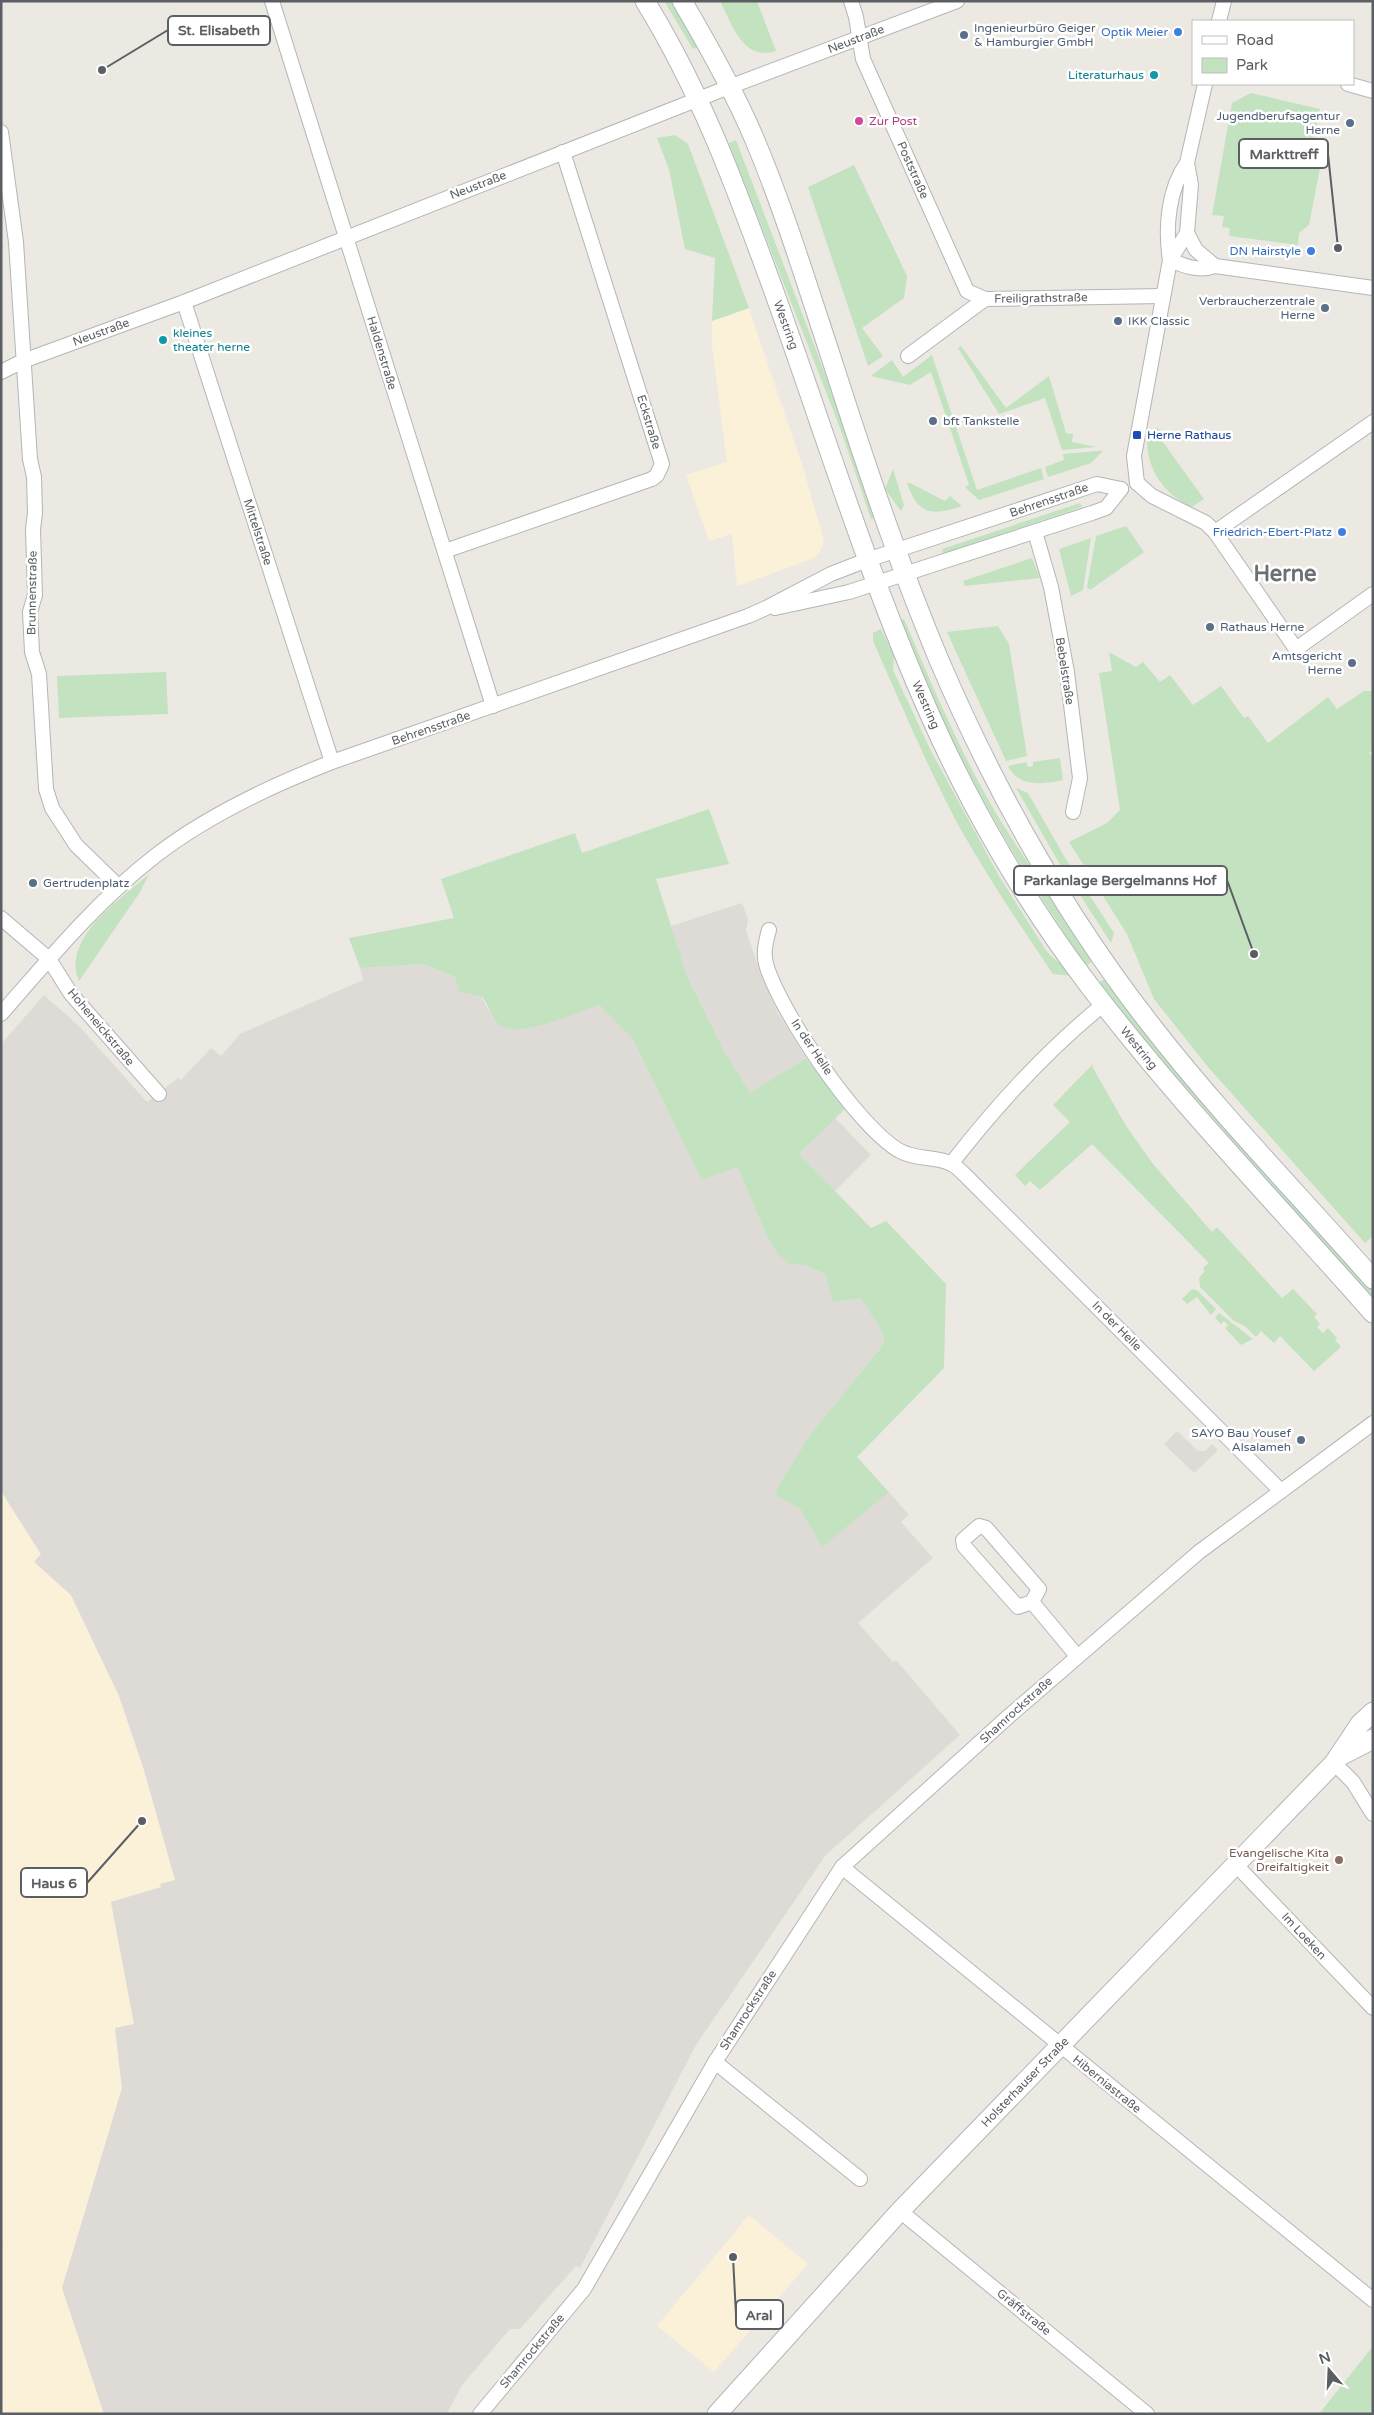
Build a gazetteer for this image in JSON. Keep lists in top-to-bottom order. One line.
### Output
{"streets":{"main road":["Westring","Holsterhauser Straße"],"street":["Neustraße","Poststraße","Freiligrathstraße","Haldenstraße","Eckstraße","Behrensstraße","Mittelstraße","Brunnenstraße","Bebelstraße","Hoheneickstraße","In der Helle","Shamrockstraße","Im Loeken","Hiberniastraße","Gräffstraße"]},"crossings":[["Neustraße","Poststraße"],["Neustraße","Westring"],["Neustraße","Haldenstraße"],["Neustraße","Eckstraße"],["Neustraße","Mittelstraße"],["Neustraße","Brunnenstraße"],["Poststraße","Freiligrathstraße"],["Westring","Behrensstraße"],["Haldenstraße","Eckstraße"],["Haldenstraße","Behrensstraße"],["Behrensstraße","Mittelstraße"],["Behrensstraße","Brunnenstraße"],["Behrensstraße","Bebelstraße"],["In der Helle","Shamrockstraße"],["Shamrockstraße","Hiberniastraße"],["Im Loeken","Holsterhauser Straße"],["Holsterhauser Straße","Hiberniastraße"],["Holsterhauser Straße","Gräffstraße"]],"districts":["Herne"],"places":{"other":["Optik Meier","Ingenieurbüro Geiger & Hamburgier GmbH","St. Elisabeth","Literaturhaus","Zur Post","Jugendberufsagentur Herne","Markttreff","DN Hairstyle","Verbraucherzentrale Herne","IKK Classic","kleines theater herne","bft Tankstelle","Friedrich-Ebert-Platz","Rathaus Herne","Amtsgericht Herne","Gertrudenplatz","Parkanlage Bergelmanns Hof","SAYO Bau Yousef Alsalameh","Haus 6","Evangelische Kita Dreifaltigkeit","Aral"],"transit":["Herne Rathaus"]},"legend":["Road","Park"],"north":"top"}
